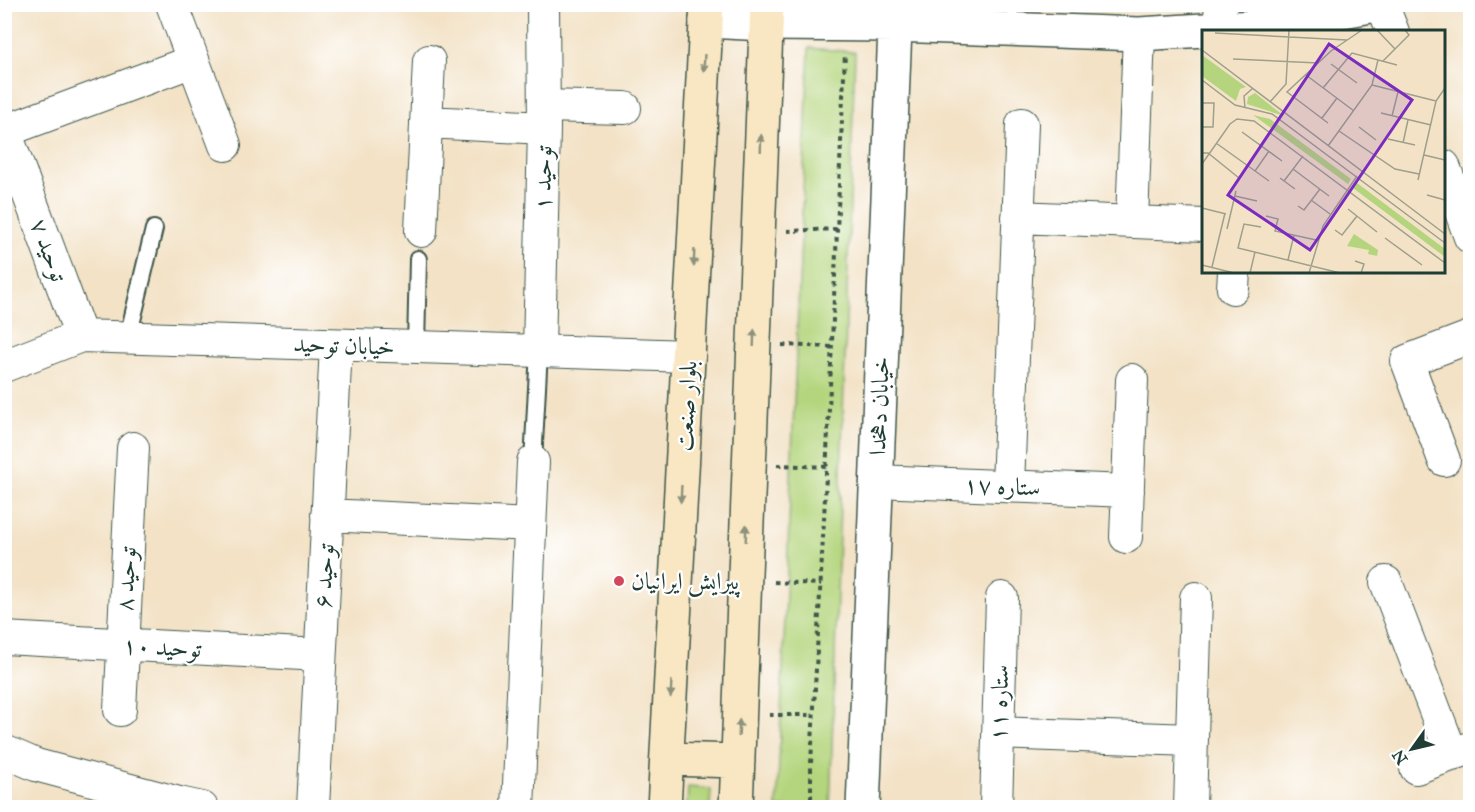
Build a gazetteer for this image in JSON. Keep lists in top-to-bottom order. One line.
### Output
{"streets":{"main road":["بلوار صنعت"],"street":["توحید ۱","توحید ۷","خیابان توحید","خیابان دهخدا","ستاره ۱۷","توحید ۶","توحید ۸","توحید ۱۰","ستاره ۱۱"]},"crossings":[["توحید ۱","خیابان توحید"],["توحید ۷","خیابان توحید"],["خیابان توحید","بلوار صنعت"],["خیابان توحید","توحید ۶"],["خیابان دهخدا","ستاره ۱۷"],["توحید ۶","توحید ۱۰"],["توحید ۸","توحید ۱۰"]],"places":["پیرایش ایرانیان"],"north":"bottom left"}
